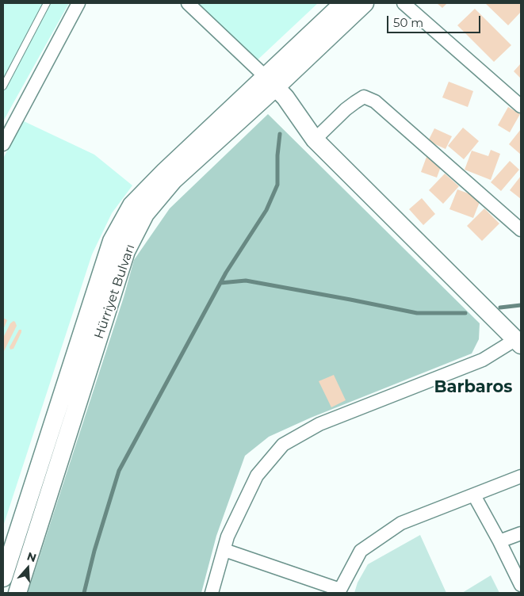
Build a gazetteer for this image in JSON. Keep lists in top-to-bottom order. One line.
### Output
{"streets":{"main road":["Hürriyet Bulvarı"]},"districts":["Barbaros"],"scale_bar":"50 m","north":"top"}
